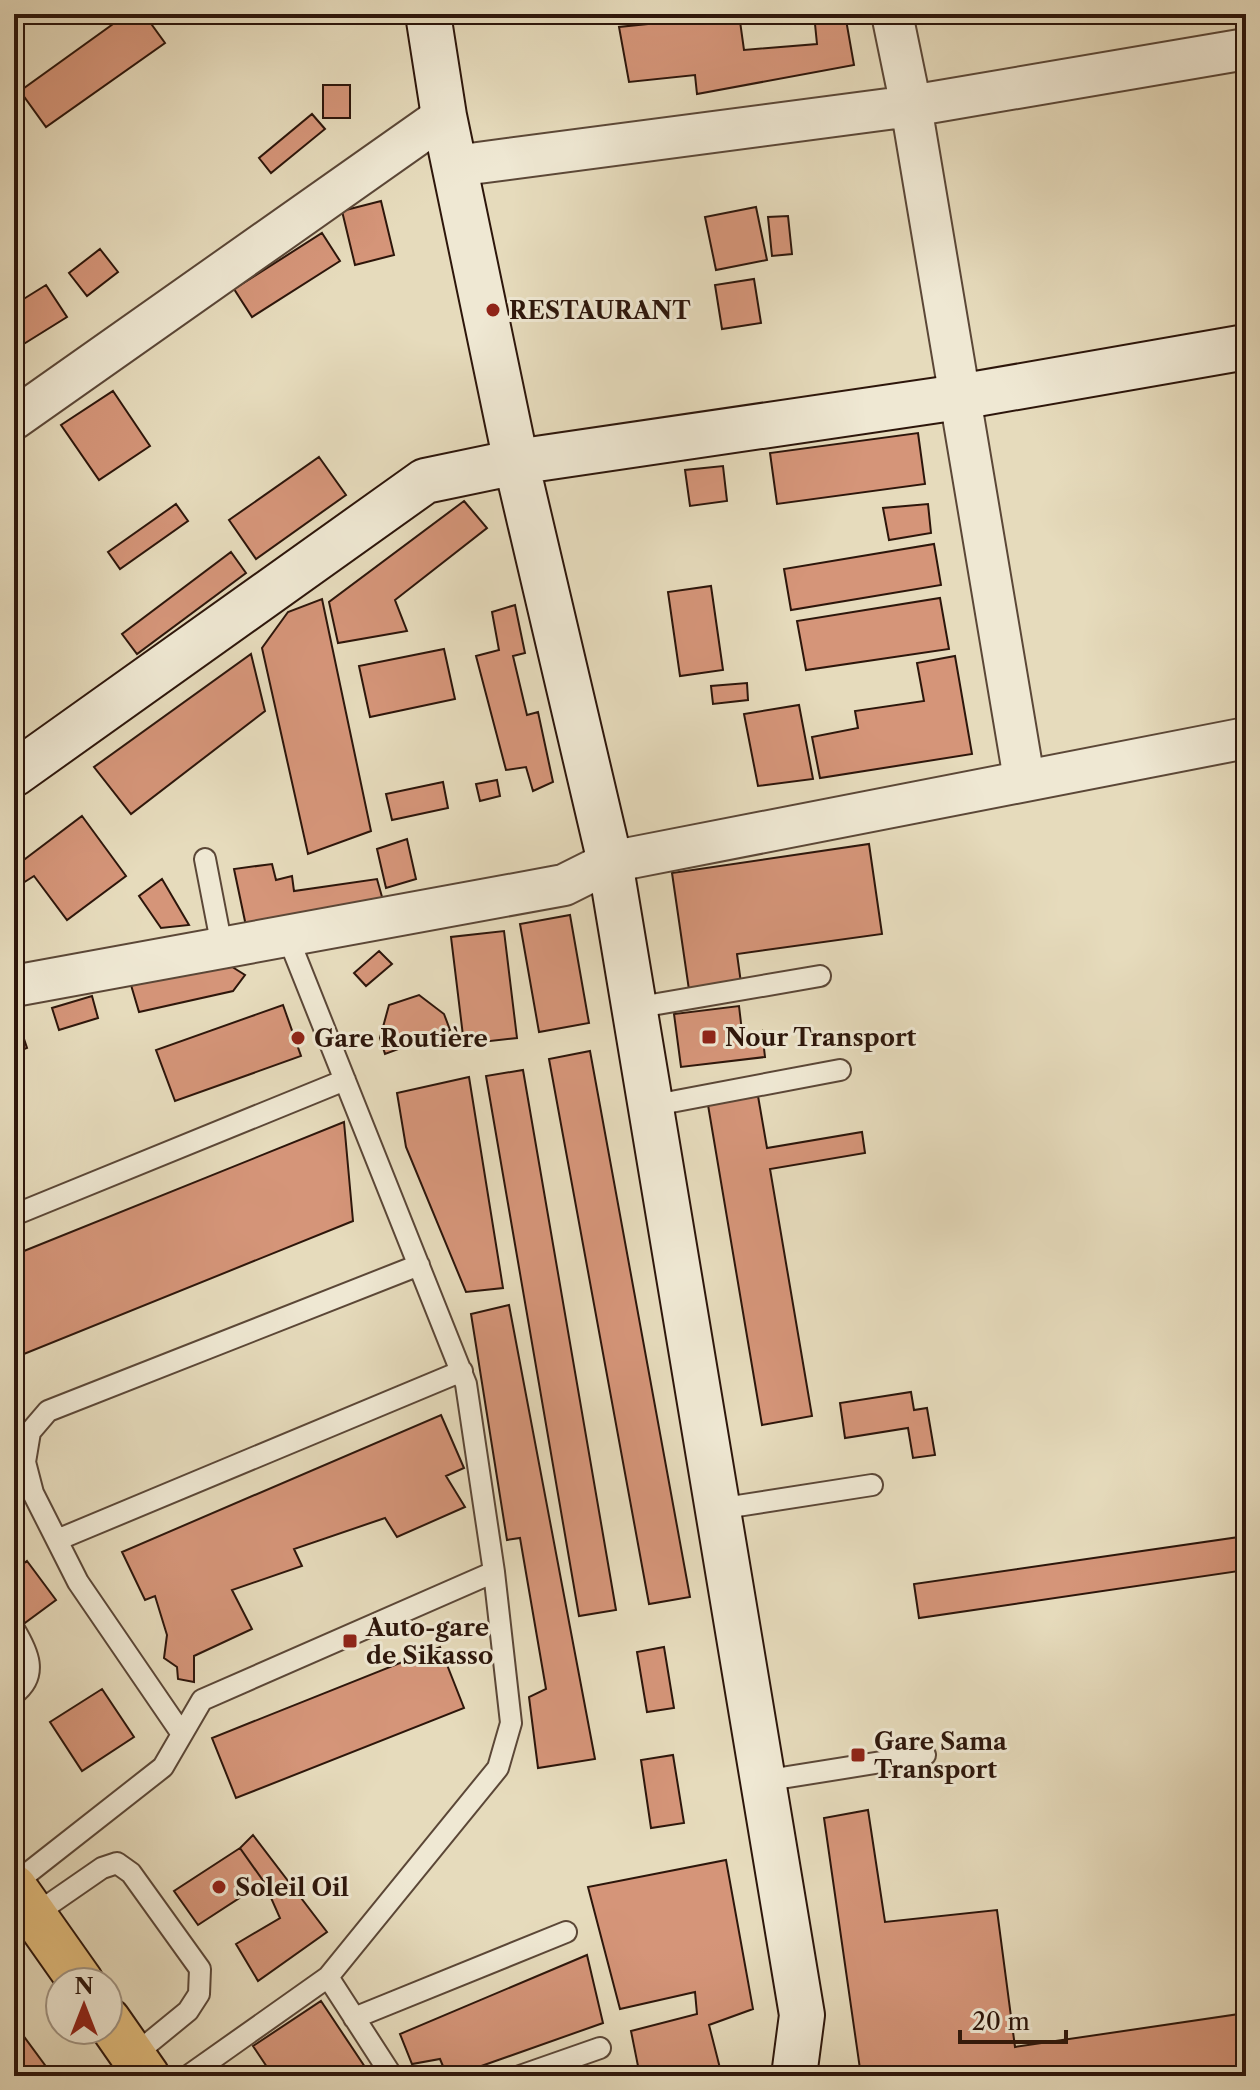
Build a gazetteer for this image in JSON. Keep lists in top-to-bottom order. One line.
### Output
{"places":{"other":["RESTAURANT","Gare Routière","Soleil Oil"],"transit":["Nour Transport","Auto-gare de Sikasso","Gare Sama Transport"]},"scale_bar":"20 m","north":"top"}
